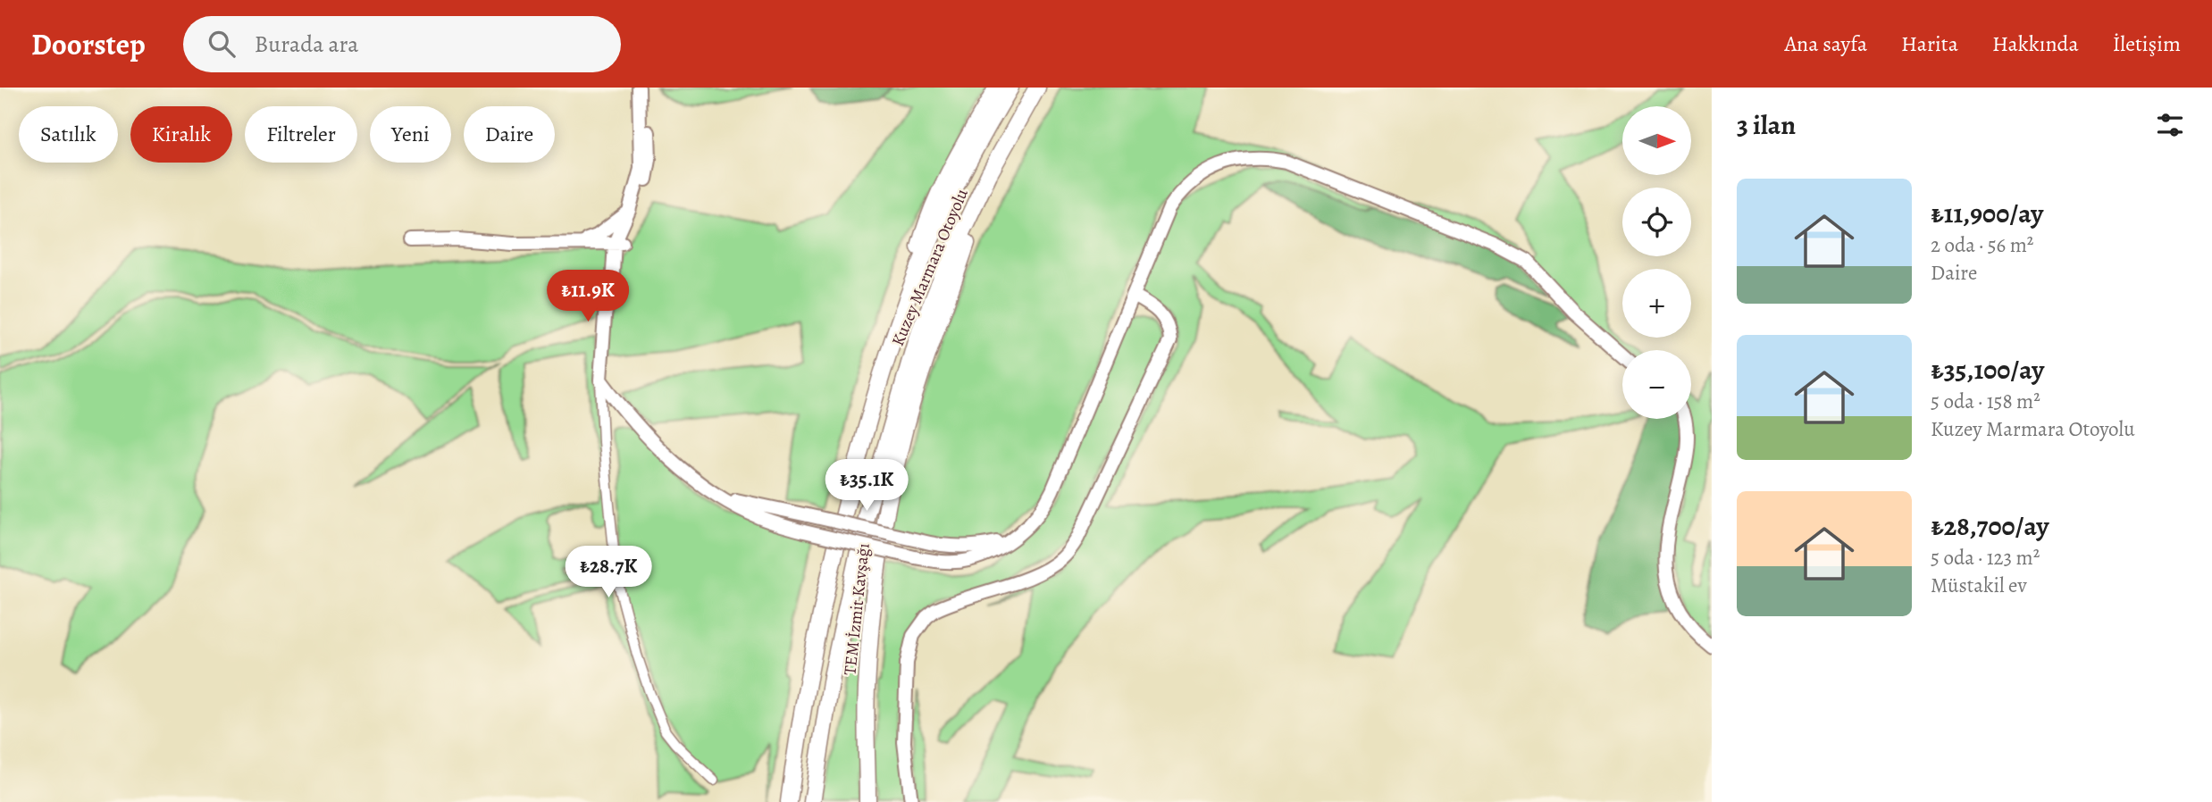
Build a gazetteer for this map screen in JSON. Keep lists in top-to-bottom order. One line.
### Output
{"streets":{"highway":["Kuzey Marmara Otoyolu","TEM İzmit Kavşağı"]},"crossings":[["Kuzey Marmara Otoyolu","TEM İzmit Kavşağı"]],"north":"right","page":{"header":"Doorstep","search":"Burada ara","nav":["Ana sayfa","Harita","Hakkında","İletişim"],"heading":"3 ilan","map_buttons":["+","−"],"chip":["Satılık","Kiralık","Filtreler","Yeni","Daire"],"list":[{"name":"₺11,900/ay","note":"2 oda · 56 m² · Daire"},{"name":"₺35,100/ay","note":"5 oda · 158 m² · Kuzey Marmara Otoyolu"},{"name":"₺28,700/ay","note":"5 oda · 123 m² · Müstakil ev"}],"price":["₺11.9K","₺35.1K","₺28.7K"]}}
